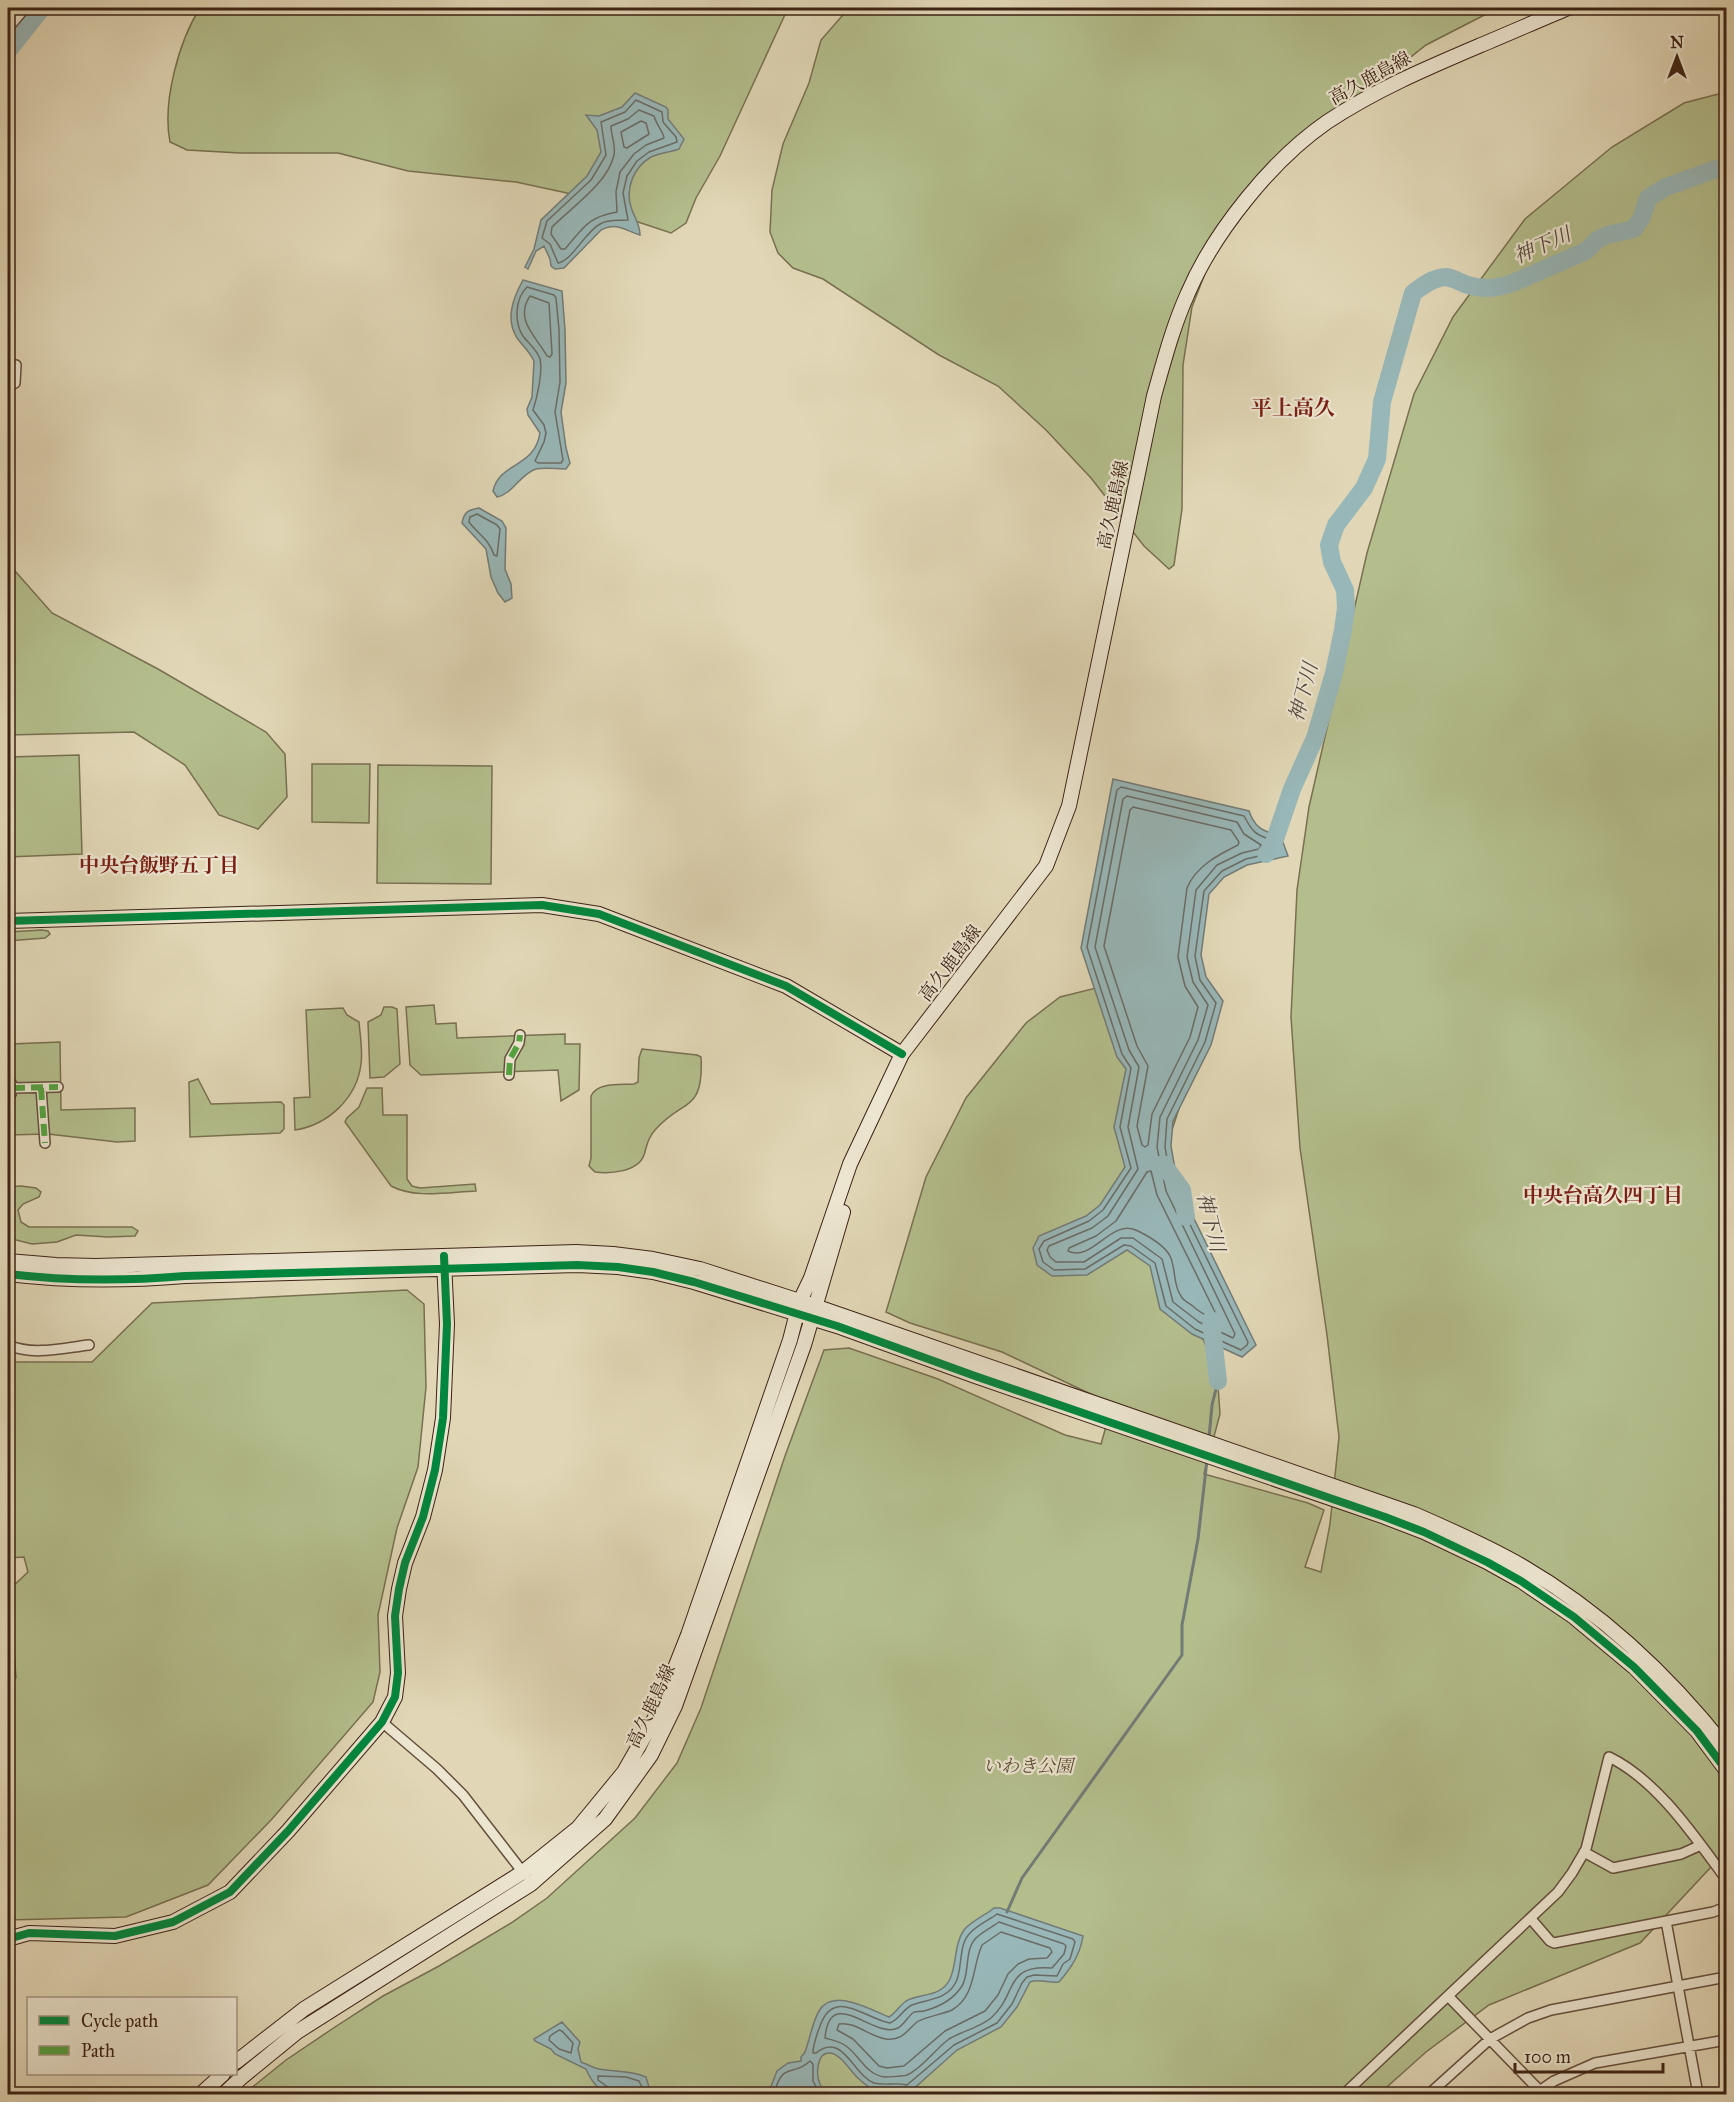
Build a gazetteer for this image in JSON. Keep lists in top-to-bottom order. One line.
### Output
{"streets":{"street":["高久鹿島線"]},"districts":["平上高久","中央台飯野五丁目","中央台高久四丁目"],"water":["神下川"],"parks":["いわき公園"],"legend":["Cycle path","Path"],"scale_bar":"100 m","north":"top"}
